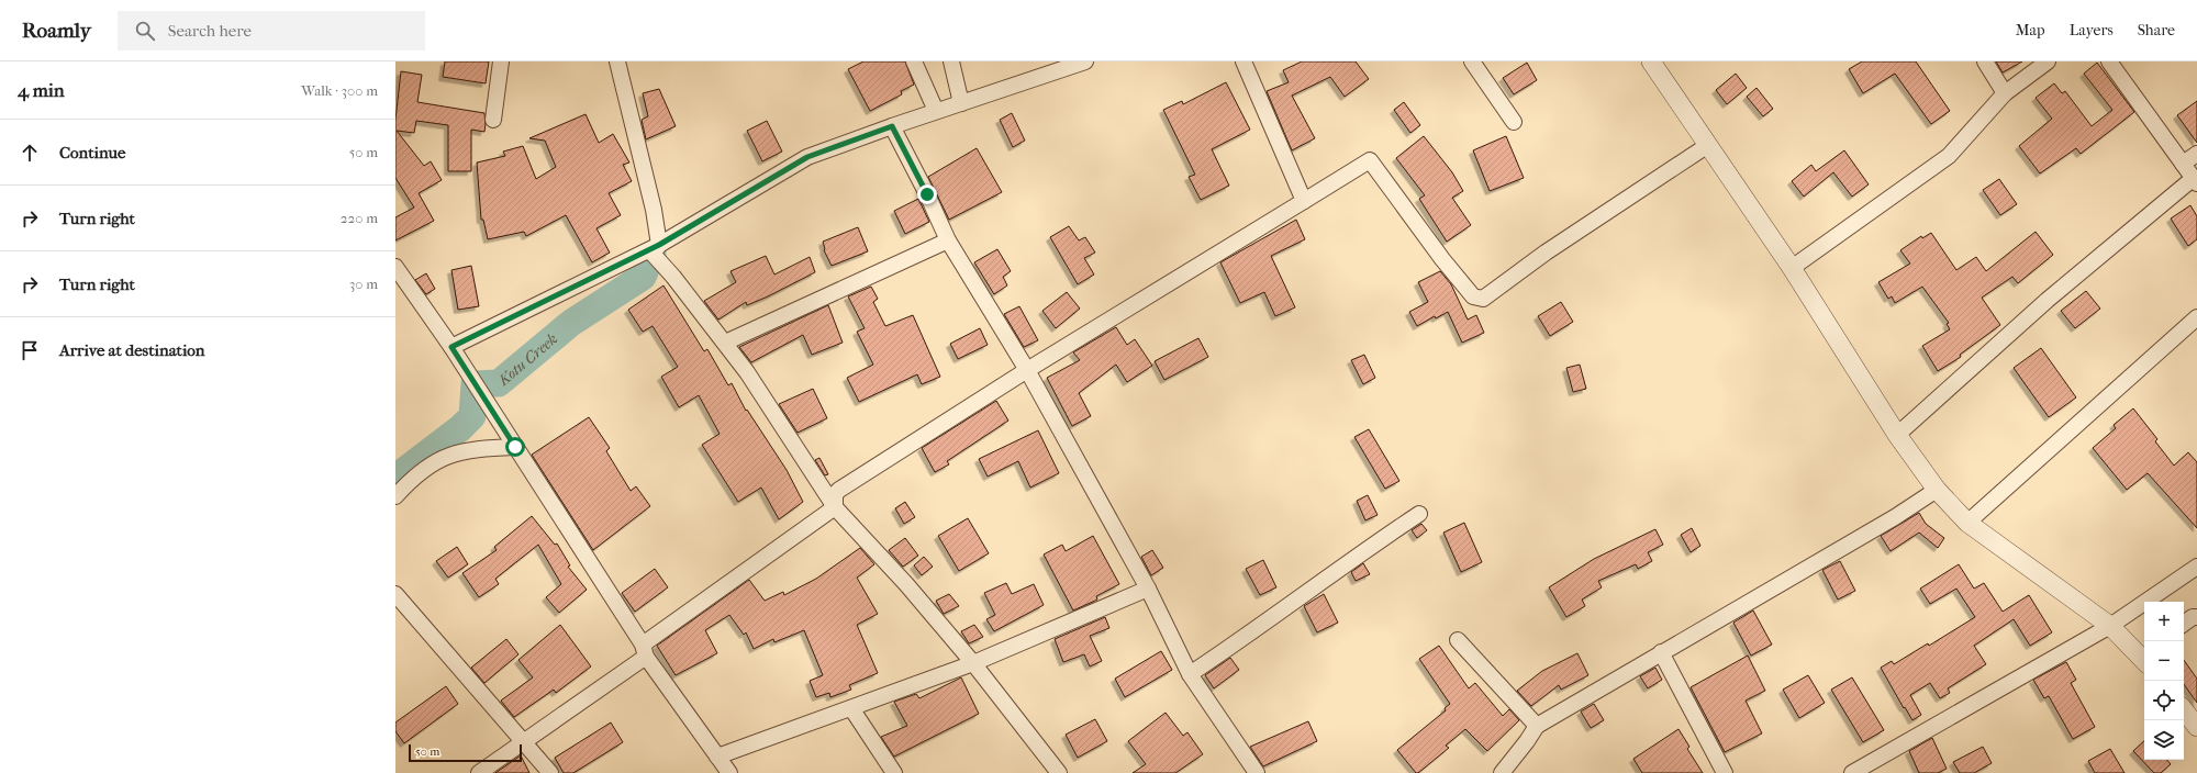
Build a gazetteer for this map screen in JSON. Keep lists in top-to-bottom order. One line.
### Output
{"water":["Kotu Creek"],"scale_bar":"50 m","page":{"header":"Roamly","search":"Search here","nav":["Map","Layers","Share"],"heading":["4 min","Walk · 300 m"],"list":[["Continue","50 m"],["Turn right","220 m"],["Turn right","30 m"],"Arrive at destination"],"map_buttons":["+","−"],"scale":"50 m"}}
